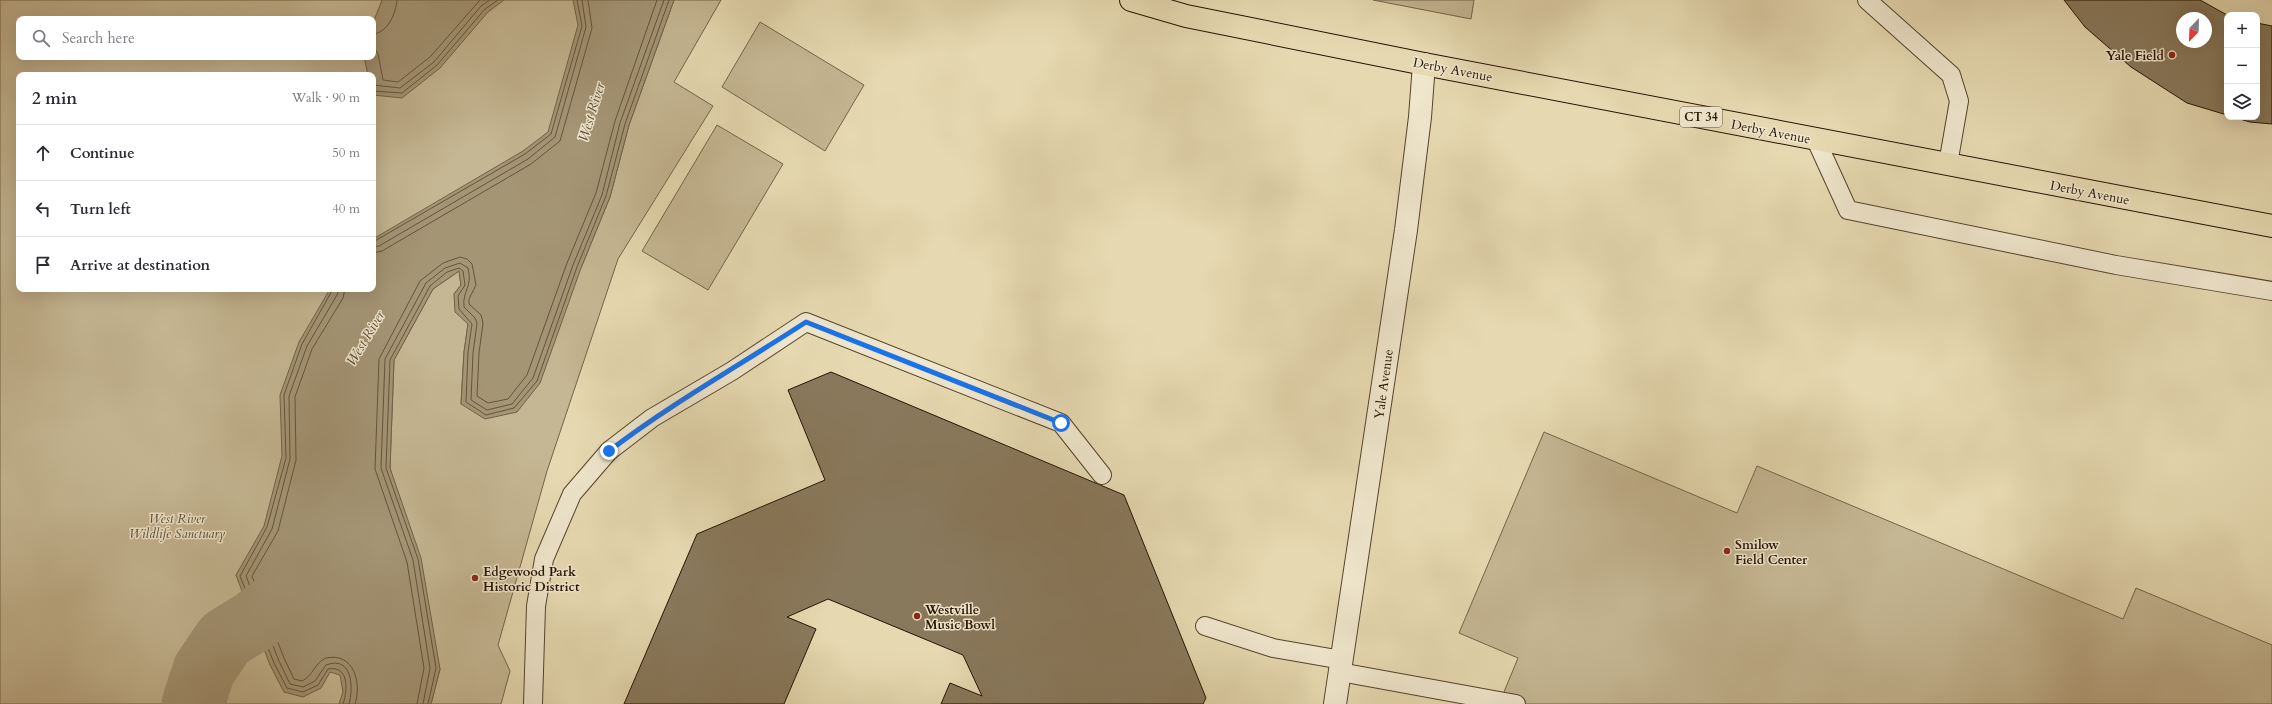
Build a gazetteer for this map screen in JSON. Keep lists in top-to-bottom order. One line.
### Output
{"streets":{"highway":["Derby Avenue","CT 34"],"street":["Yale Avenue"]},"crossings":[["Derby Avenue","Yale Avenue"]],"water":["West River"],"parks":["West River Wildlife Sanctuary"],"places":["Yale Field","Smilow Field Center","Edgewood Park Historic District","Westville Music Bowl"],"north":"bottom left","page":{"map_buttons":["+","−"],"search":"Search here","heading":["2 min","Walk · 90 m"],"list":[["Continue","50 m"],["Turn left","40 m"],"Arrive at destination"]}}
